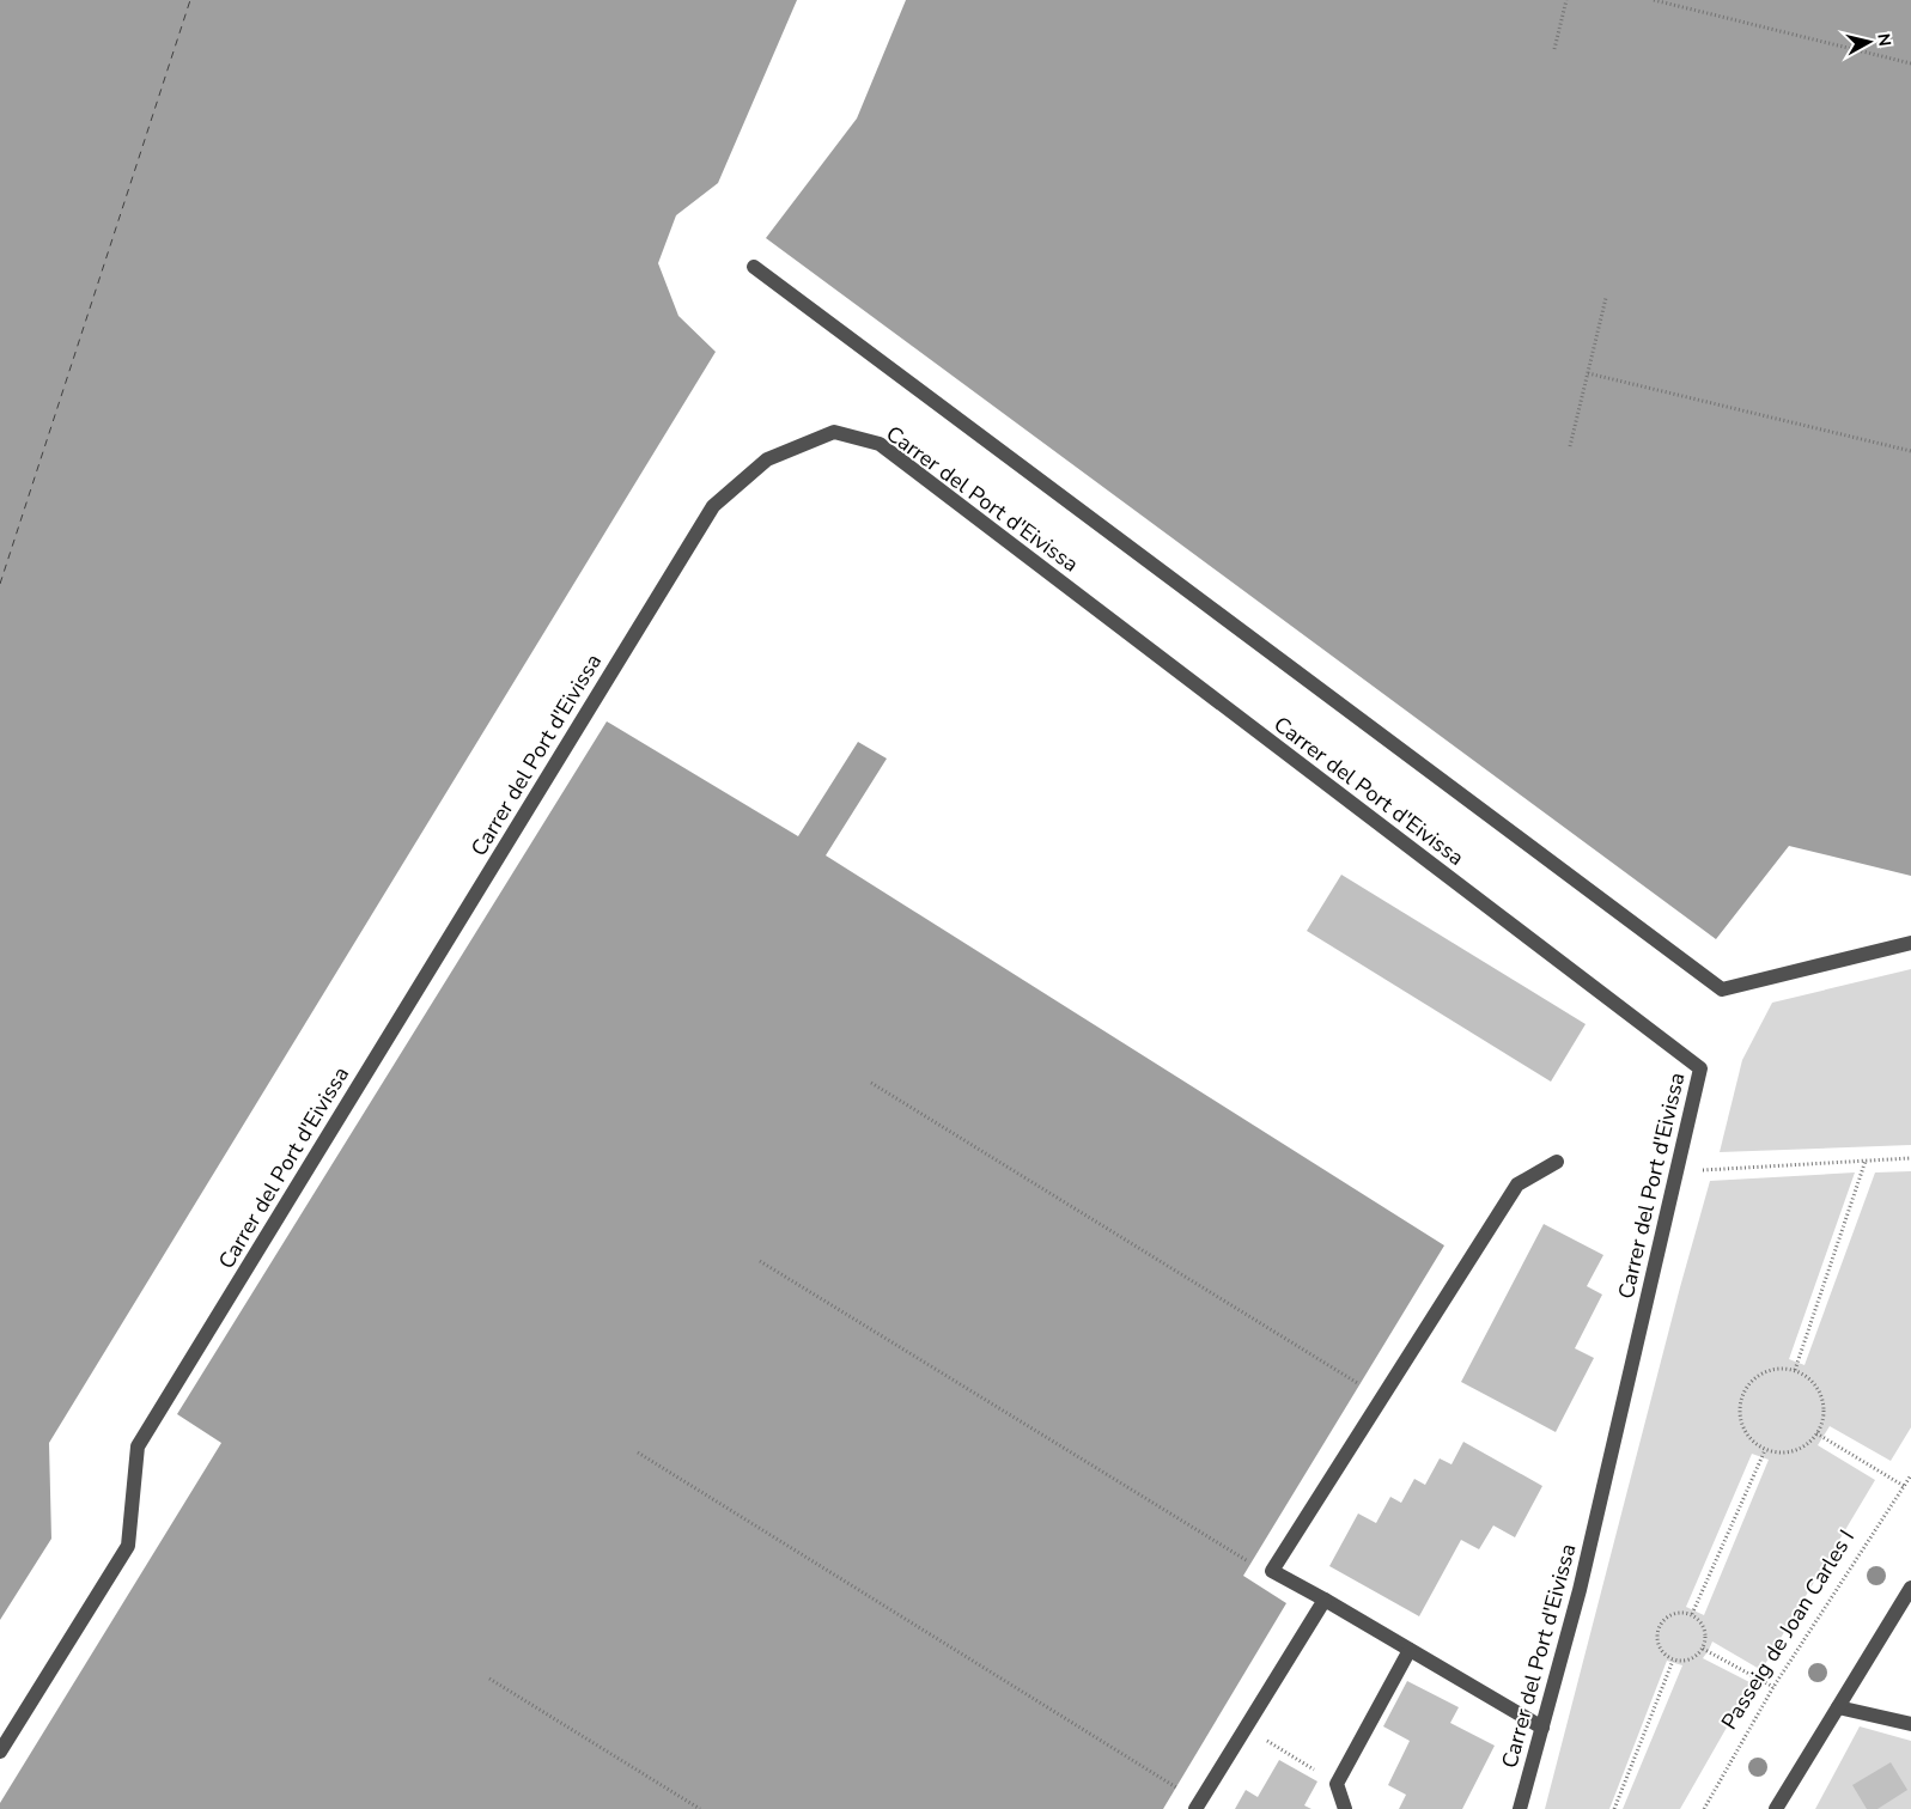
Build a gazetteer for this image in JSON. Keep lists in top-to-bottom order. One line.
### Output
{"streets":{"street":["Carrer del Port d'Eivissa"],"path":["Passeig de Joan Carles I"]},"north":"right"}
